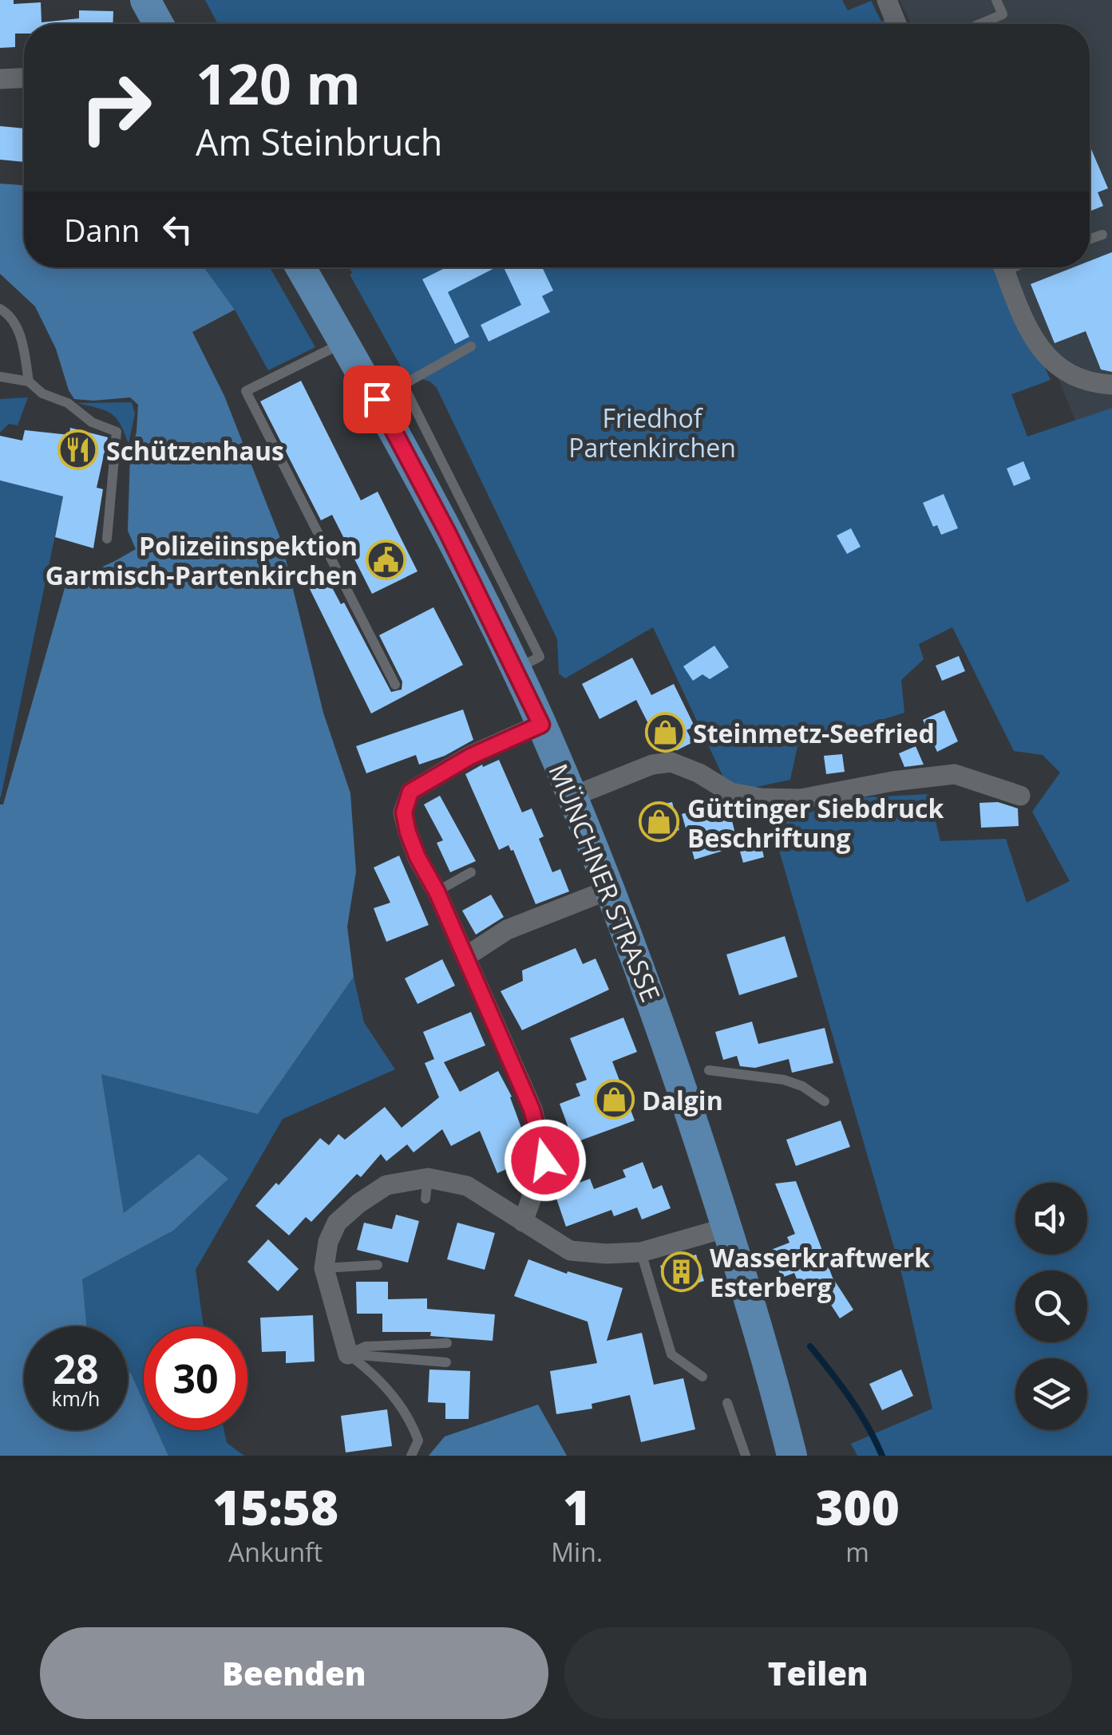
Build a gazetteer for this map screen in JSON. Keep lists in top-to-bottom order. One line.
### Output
{"streets":{"main road":["MÜNCHNER STRASSE"]},"parks":["Friedhof Partenkirchen"],"places":{"restaurant":["Schützenhaus"],"public building":["Polizeiinspektion Garmisch-Partenkirchen"],"shop":["Steinmetz-Seefried","Güttinger Siebdruck Beschriftung","Dalgin"],"building":["Wasserkraftwerk Esterberg"]},"page":{"turn":["120 m","Am Steinbruch"],"then":"Dann","speed":"28 km/h","limit":"30","eta":["15:58","Ankunft","1","Min.","300","m"],"buttons":["Beenden","Teilen"]}}
